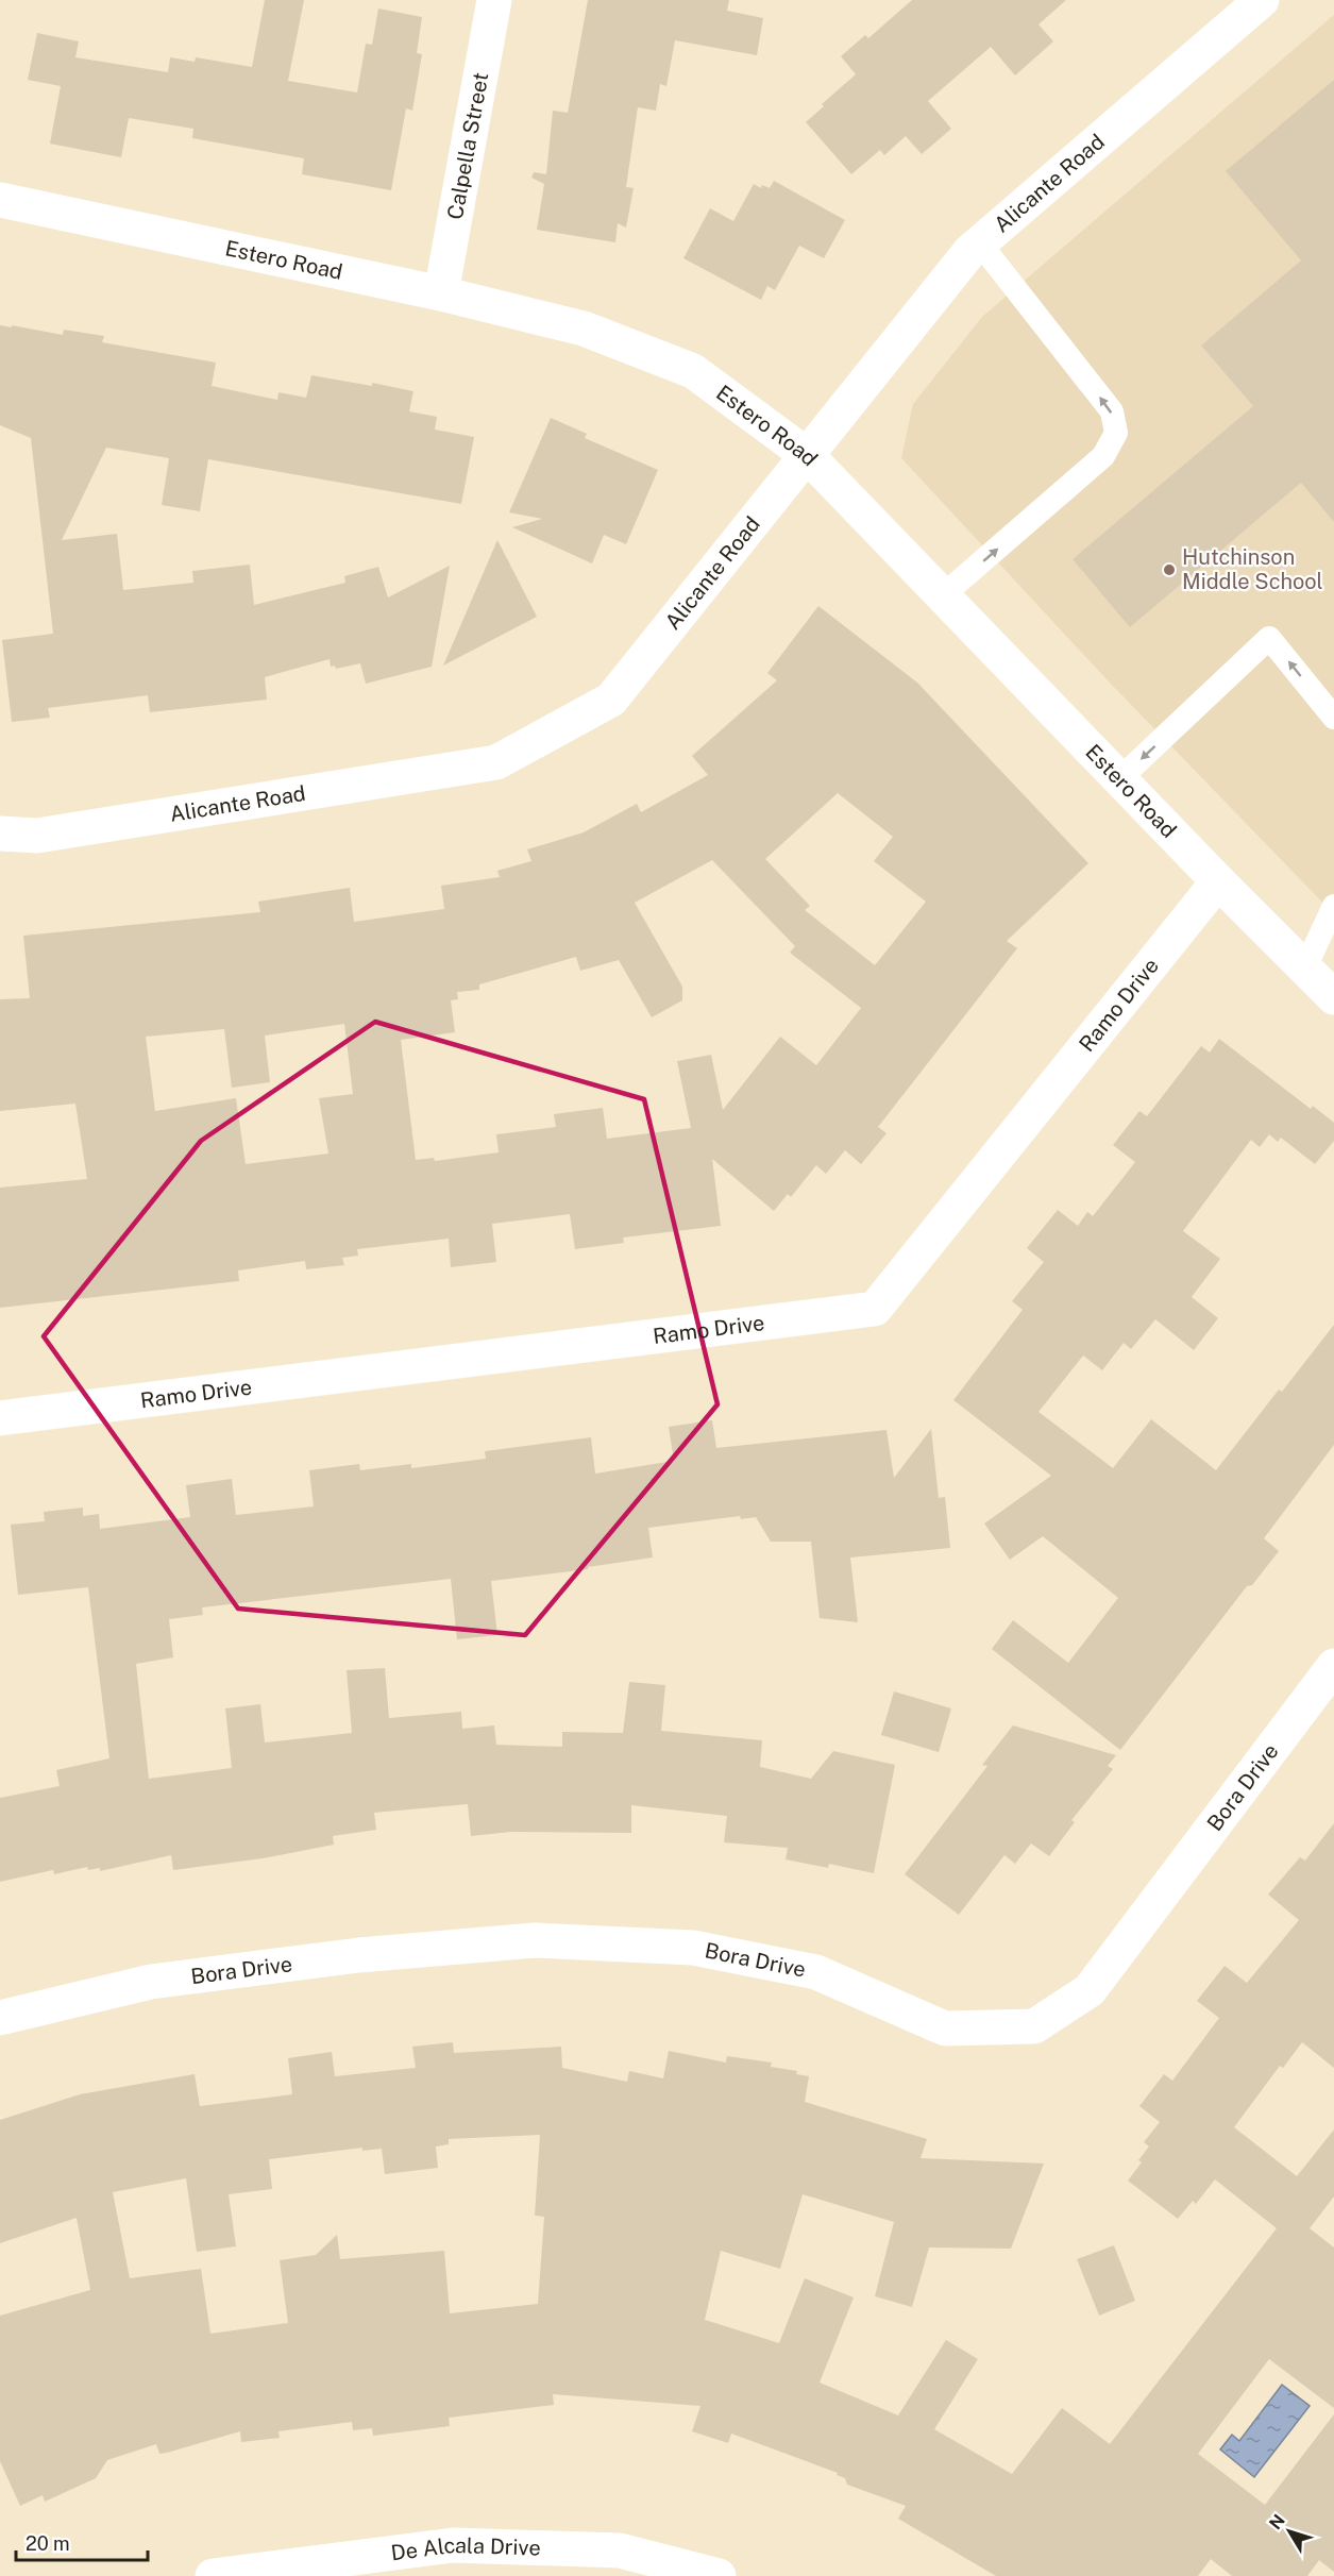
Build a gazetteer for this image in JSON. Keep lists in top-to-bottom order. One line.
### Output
{"streets":{"street":["Calpella Street","Alicante Road","Estero Road","Ramo Drive","Bora Drive","De Alcala Drive"]},"crossings":[["Calpella Street","Estero Road"],["Alicante Road","Estero Road"],["Estero Road","Ramo Drive"]],"places":["Hutchinson Middle School"],"scale_bar":"20 m","north":"top left"}
